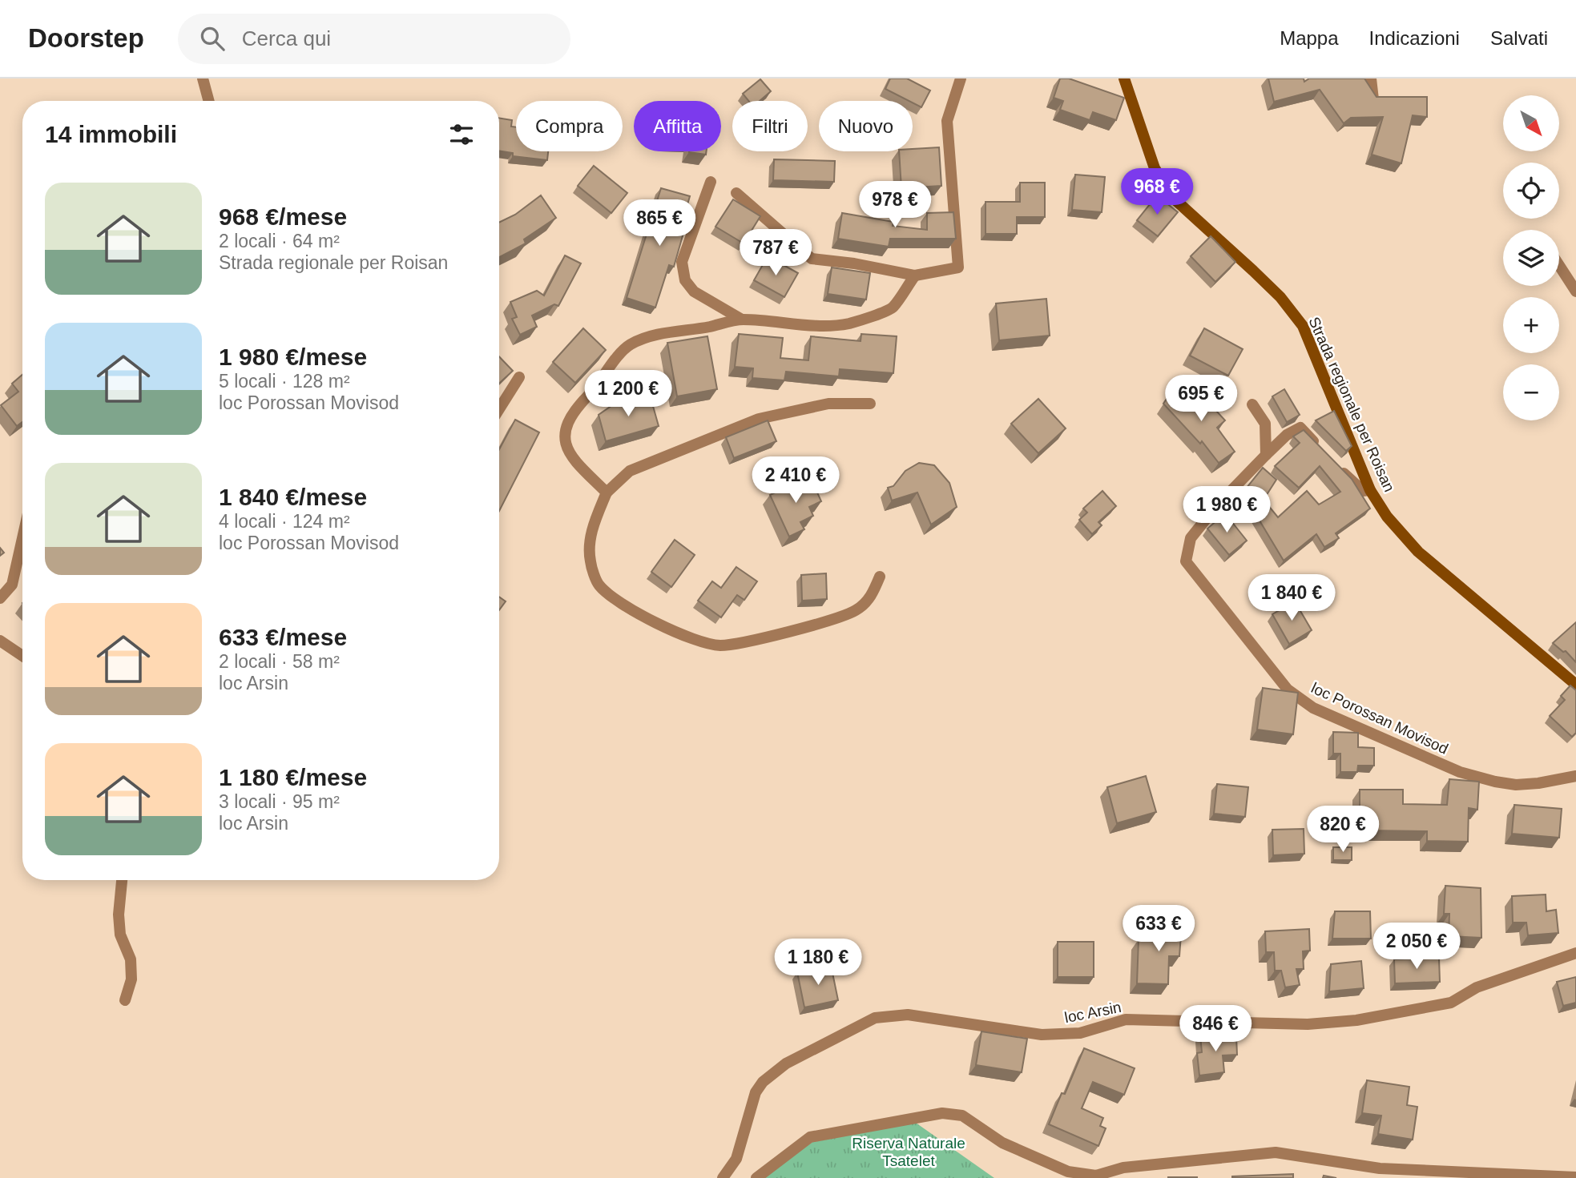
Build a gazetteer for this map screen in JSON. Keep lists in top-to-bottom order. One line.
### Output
{"streets":{"main road":["Strada regionale per Roisan"],"street":["loc Porossan Movisod","loc Arsin"]},"parks":["Riserva Naturale Tsatelet"],"north":"bottom right","page":{"header":"Doorstep","search":"Cerca qui","nav":["Mappa","Indicazioni","Salvati"],"map_buttons":["+","−"],"chip":["Compra","Affitta","Filtri","Nuovo"],"heading":"14 immobili","price":["968 €","978 €","865 €","787 €","1 200 €","695 €","2 410 €","1 980 €","1 840 €","820 €","633 €","2 050 €","1 180 €","846 €"],"list":[{"name":"968 €/mese","note":"2 locali · 64 m² · Strada regionale per Roisan"},{"name":"1 980 €/mese","note":"5 locali · 128 m² · loc Porossan Movisod"},{"name":"1 840 €/mese","note":"4 locali · 124 m² · loc Porossan Movisod"},{"name":"633 €/mese","note":"2 locali · 58 m² · loc Arsin"},{"name":"1 180 €/mese","note":"3 locali · 95 m² · loc Arsin"}]}}
